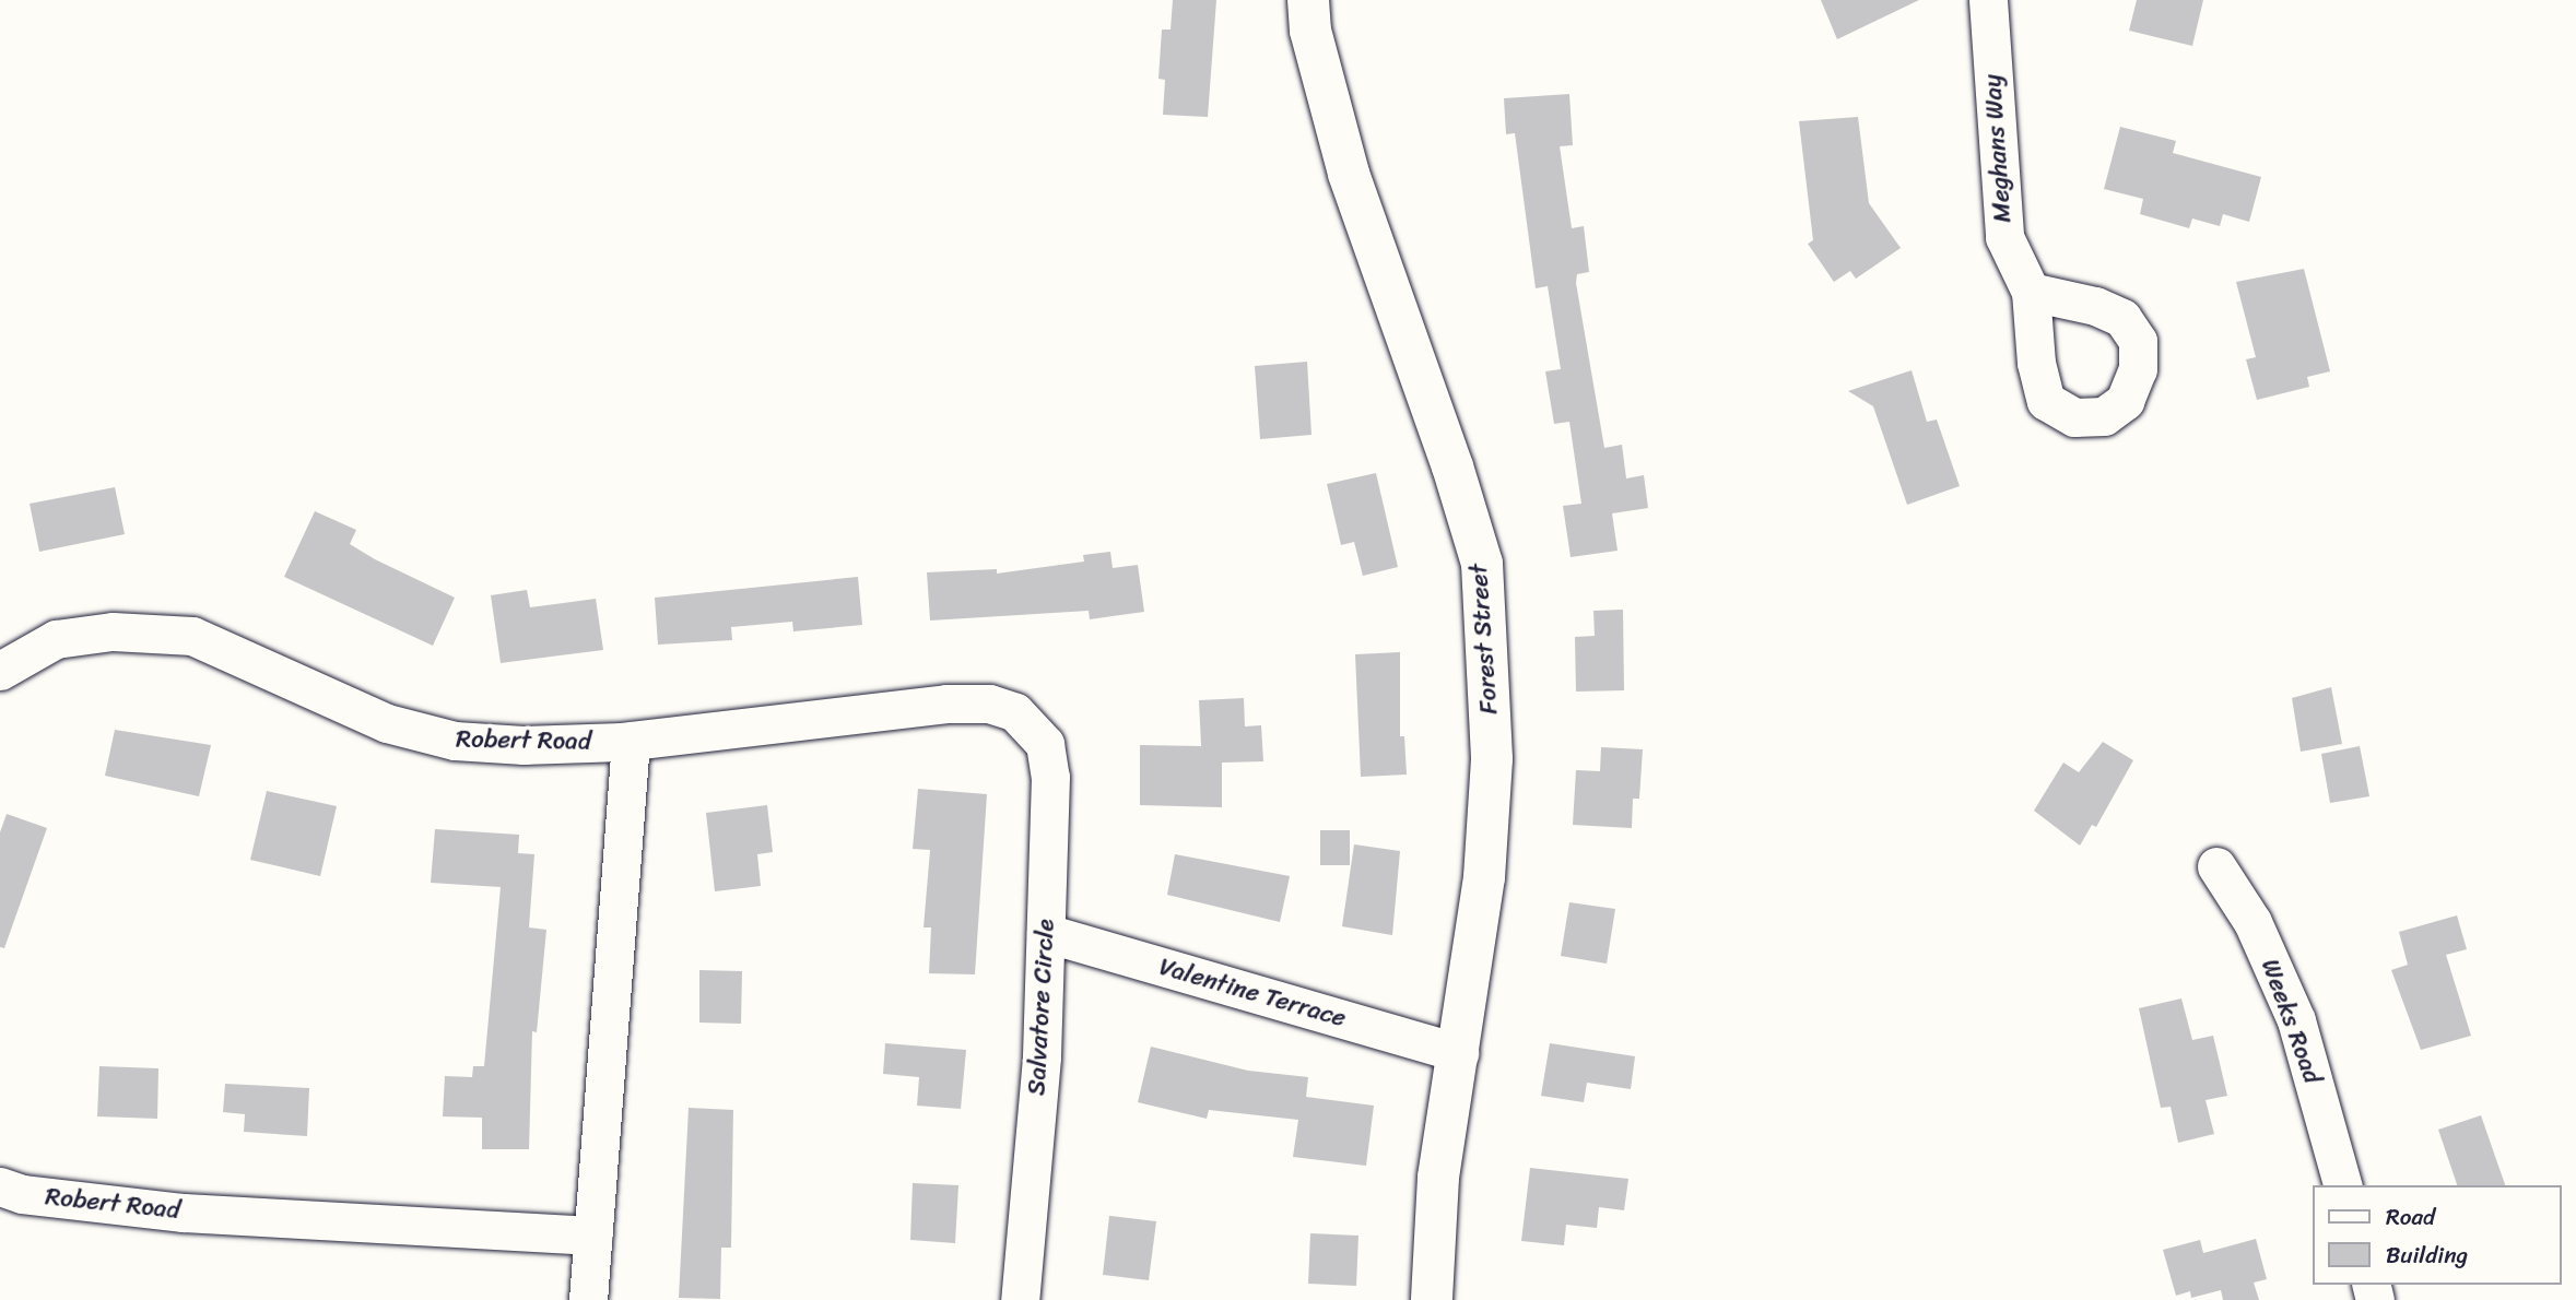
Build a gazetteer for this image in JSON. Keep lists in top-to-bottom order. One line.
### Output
{"streets":{"street":["Meghans Way","Forest Street","Robert Road","Valentine Terrace","Salvatore Circle","Weeks Road"]},"crossings":[["Forest Street","Valentine Terrace"],["Robert Road","Salvatore Circle"],["Valentine Terrace","Salvatore Circle"]],"legend":["Road","Building"]}
